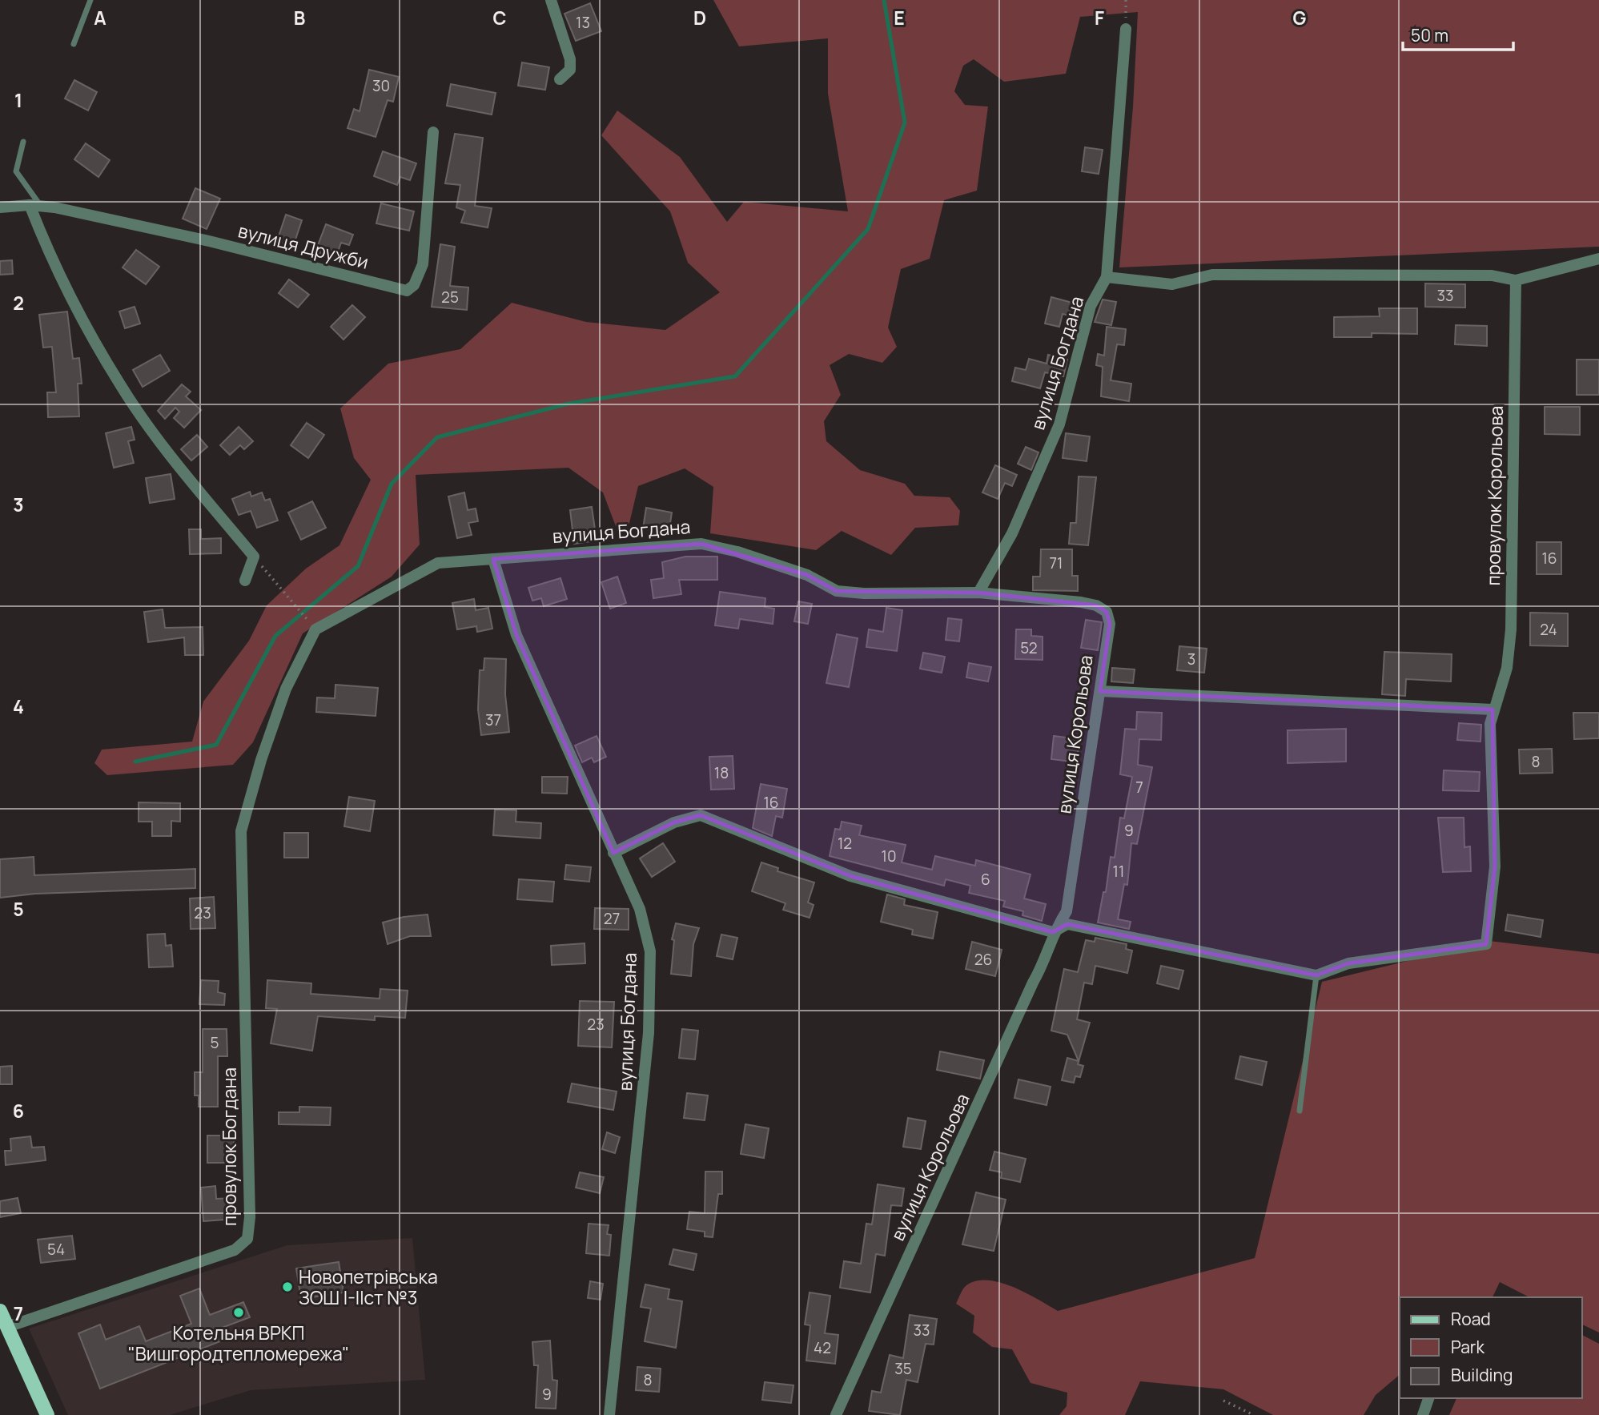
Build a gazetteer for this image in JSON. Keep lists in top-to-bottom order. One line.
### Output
{"streets":{"street":["вулиця Дружби","вулиця Богдана","провулок Корольова","вулиця Корольова","провулок Богдана"]},"crossings":[["вулиця Богдана","вулиця Корольова"],["вулиця Богдана","провулок Богдана"]],"places":["Новопетрівська ЗОШ I-IIст №3","Котельня ВРКП \"Вишгородтепломережа\""],"house_numbers":["13","30","33","25","16","71","24","52","3","37","8","18","7","16","9","12","10","11","6","23","27","26","23","5","54","33","42","35","8","9"],"legend":["Road","Park","Building"],"scale_bar":"50 m","grid":{"columns":["A","B","C","D","E","F","G"],"rows":["1","2","3","4","5","6","7"]}}
